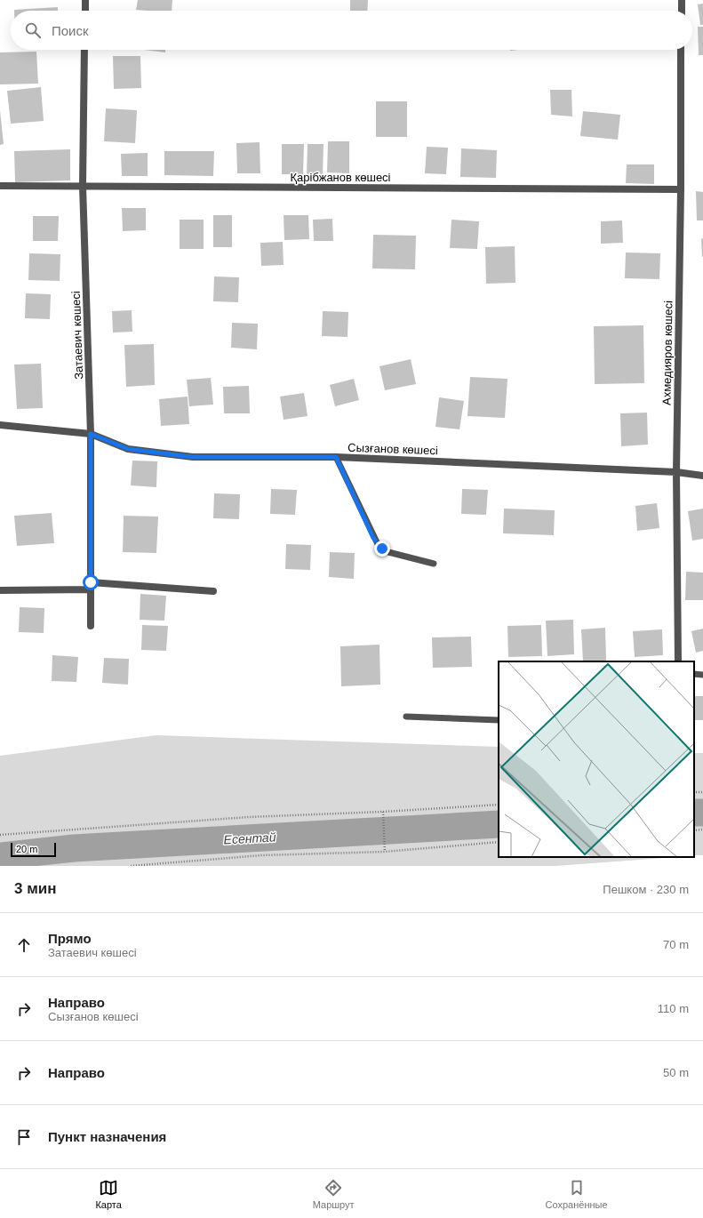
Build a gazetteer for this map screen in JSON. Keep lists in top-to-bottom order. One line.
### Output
{"streets":{"street":["Қарібжанов көшесі","Затаевич көшесі","Ахмедияров көшесі","Сызғанов көшесі"]},"crossings":[["Қарібжанов көшесі","Затаевич көшесі"],["Қарібжанов көшесі","Ахмедияров көшесі"],["Затаевич көшесі","Сызғанов көшесі"],["Ахмедияров көшесі","Сызғанов көшесі"]],"water":["Есентай"],"scale_bar":"20 m","page":{"search":"Поиск","scale":"20 m","heading":["3 мин","Пешком · 230 m"],"list":[["Прямо","Затаевич көшесі","70 m"],["Направо","Сызғанов көшесі","110 m"],["Направо","50 m"],"Пункт назначения"],"nav":["Карта","Маршрут","Сохранённые"]}}
